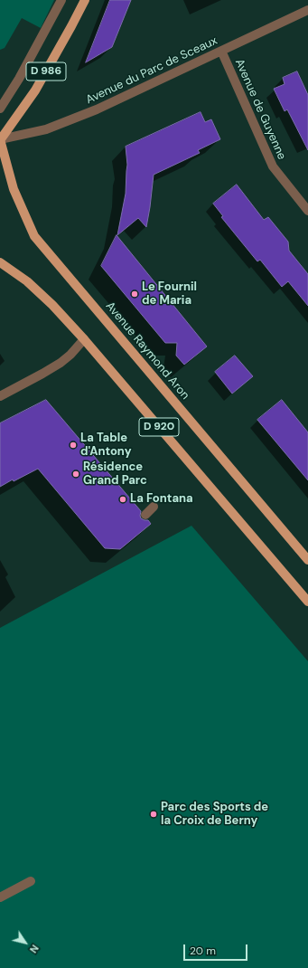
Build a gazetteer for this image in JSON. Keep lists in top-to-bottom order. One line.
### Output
{"streets":{"main road":["D 986","Avenue Raymond Aron","D 920"],"street":["Avenue du Parc de Sceaux","Avenue de Guyenne"]},"crossings":[["Avenue du Parc de Sceaux","D 986"],["Avenue du Parc de Sceaux","Avenue de Guyenne"],["Avenue du Parc de Sceaux","Avenue Raymond Aron"],["D 986","Avenue Raymond Aron"]],"places":["Le Fournil de Maria","La Table d'Antony","Résidence Grand Parc","La Fontana","Parc des Sports de la Croix de Berny"],"scale_bar":"20 m","north":"bottom right"}
